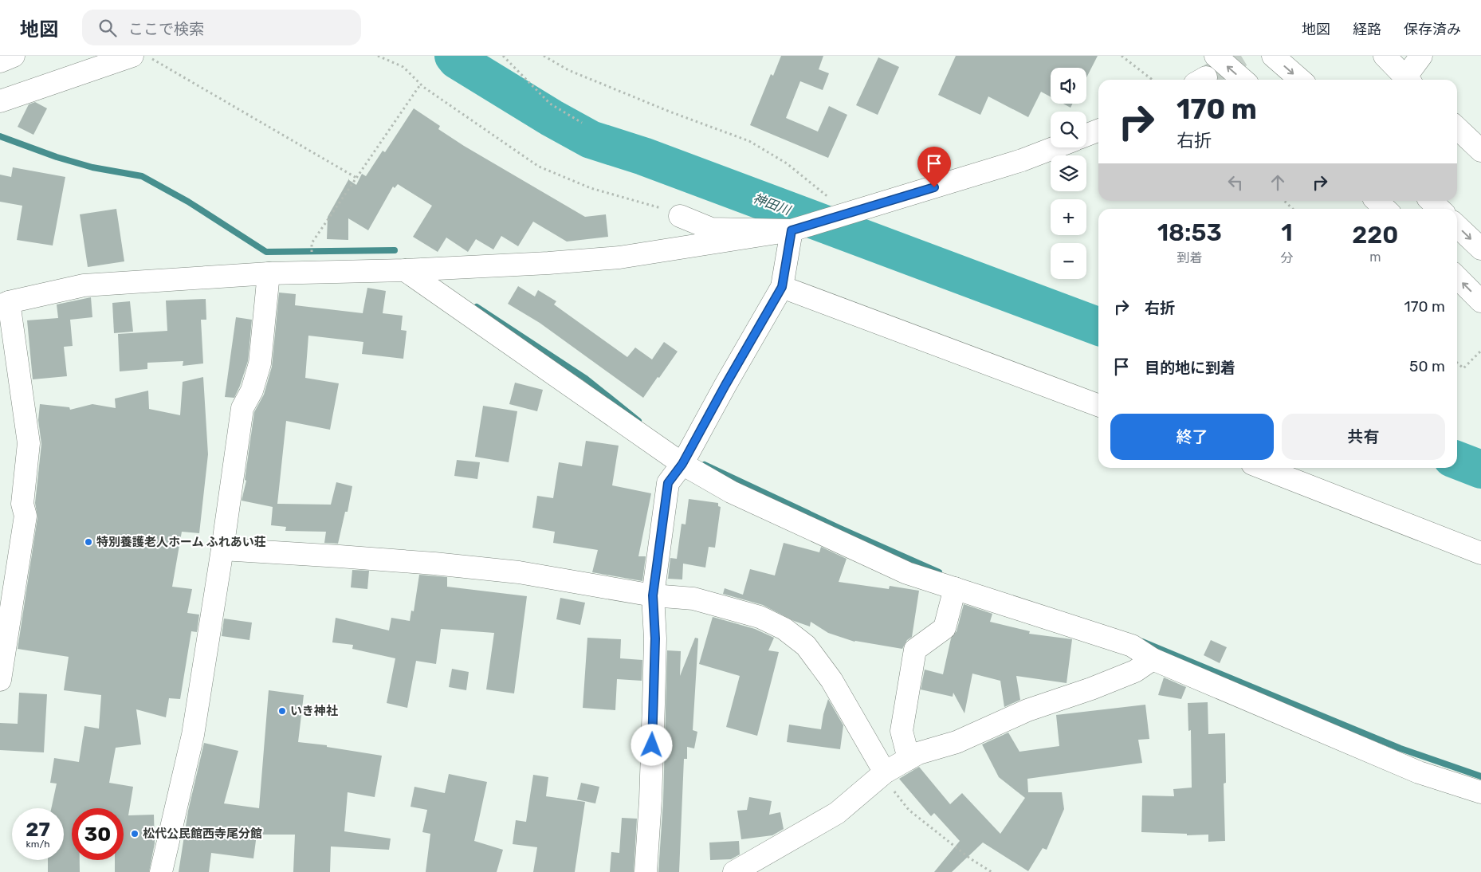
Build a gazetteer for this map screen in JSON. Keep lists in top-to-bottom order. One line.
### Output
{"water":["神田川"],"places":["特別養護老人ホーム ふれあい荘","いき神社","松代公民館西寺尾分館"],"page":{"header":"地図","search":"ここで検索","nav":["地図","経路","保存済み"],"map_buttons":["+","−"],"turn":["170 m","右折"],"eta":["18:53","到着","1","分","220","m"],"list":[{"name":"右折","value":"170 m"},{"name":"目的地に到着","value":"50 m"}],"buttons":["終了","共有"],"speed":"27 km/h","limit":"30"}}
